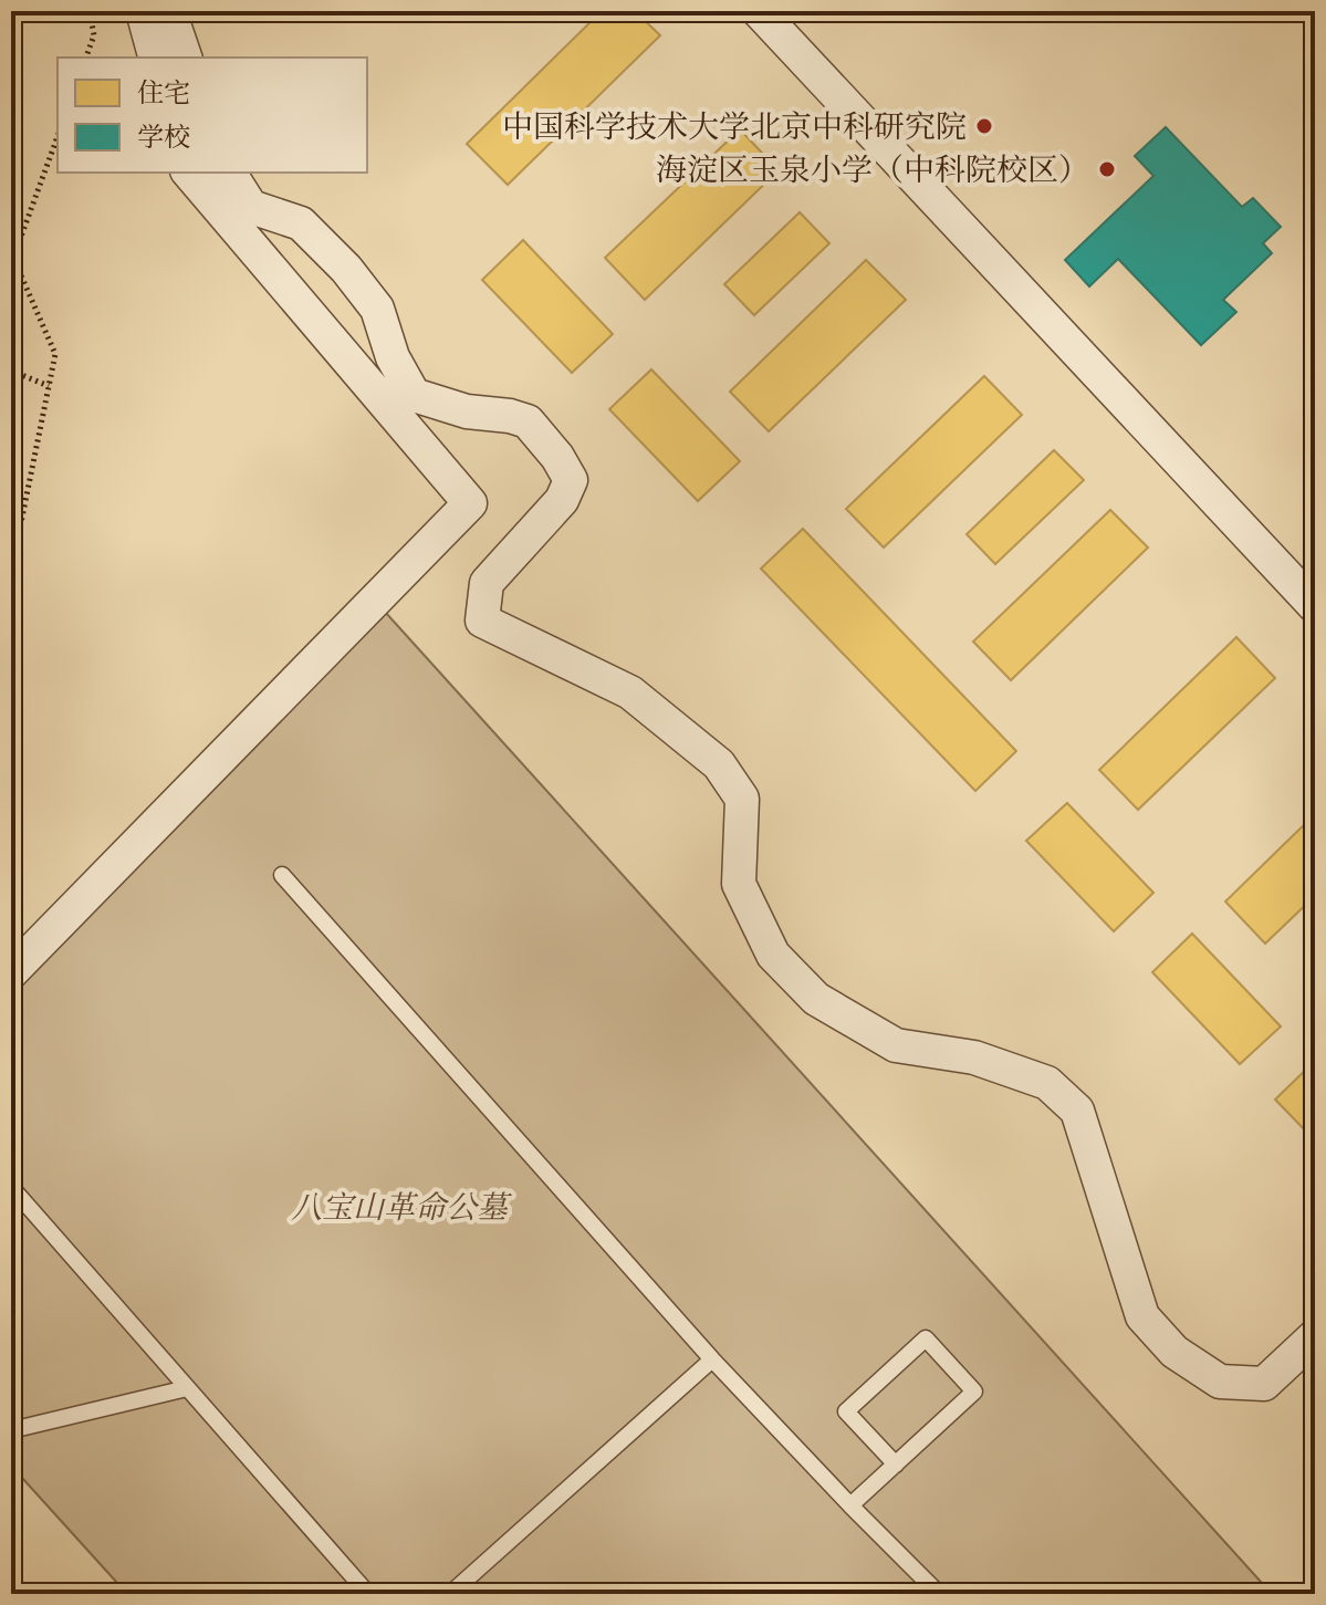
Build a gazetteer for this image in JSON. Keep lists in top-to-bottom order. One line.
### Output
{"parks":["八宝山革命公墓"],"places":["中国科学技术大学北京中科研究院","海淀区玉泉小学（中科院校区）"],"legend":["住宅","学校"]}
